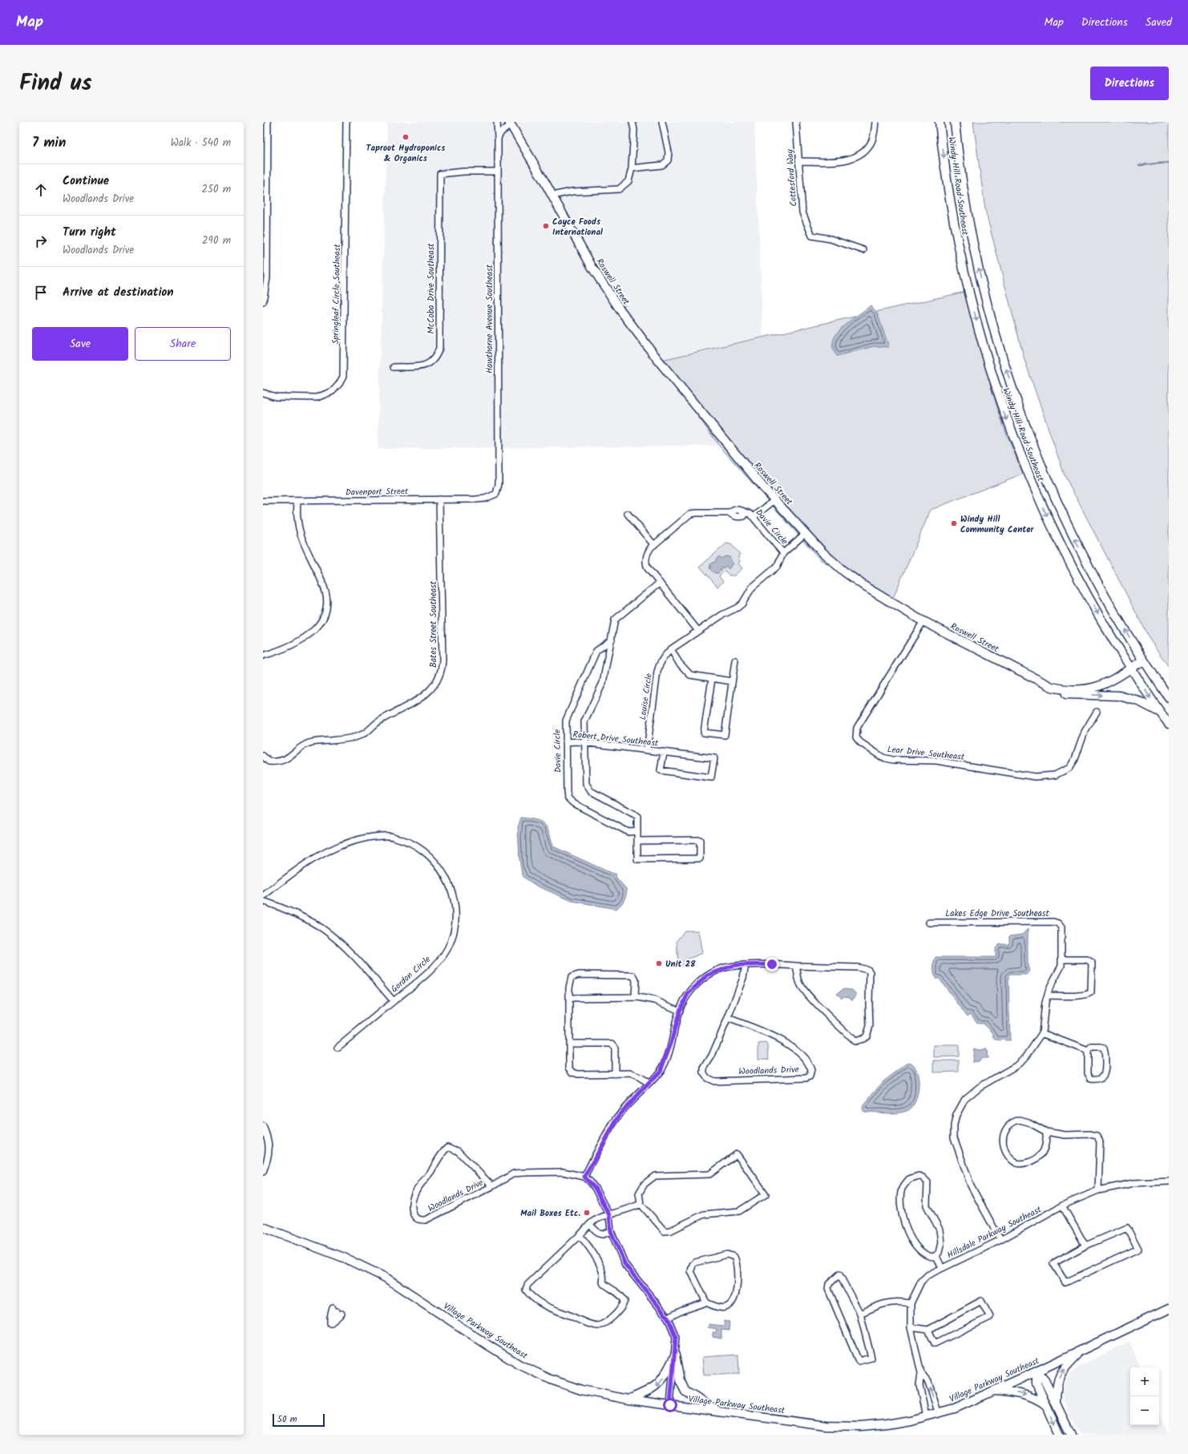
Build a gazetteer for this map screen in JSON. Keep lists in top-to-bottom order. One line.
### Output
{"streets":{"street":["Cottesford Way","Windy Hill Road Southeast","Roswell Street","McCoba Drive Southeast","Springleaf Circle Southeast","Hawthorne Avenue Southeast","Davenport Street","Davie Circle","Bates Street Southeast","Louise Circle","Robert Drive Southeast","Lear Drive Southeast","Lakes Edge Drive Southeast","Gordon Circle","Woodlands Drive","Hillsdale Parkway Southeast","Village Parkway Southeast"]},"crossings":[["Windy Hill Road Southeast","Roswell Street"],["Roswell Street","Lear Drive Southeast"],["McCoba Drive Southeast","Hawthorne Avenue Southeast"],["Hawthorne Avenue Southeast","Davenport Street"],["Davenport Street","Bates Street Southeast"],["Davie Circle","Louise Circle"],["Davie Circle","Robert Drive Southeast"],["Louise Circle","Robert Drive Southeast"],["Lakes Edge Drive Southeast","Hillsdale Parkway Southeast"],["Hillsdale Parkway Southeast","Village Parkway Southeast"]],"places":["Taproot Hydroponics & Organics","Cayce Foods International","Windy Hill Community Center","Unit 28","Mail Boxes Etc."],"scale_bar":"50 m","page":{"header":"Map","nav":["Map","Directions","Saved"],"title":"Find us","buttons":["Directions",["Save","Share"]],"heading":["7 min","Walk · 540 m"],"list":[["Continue","Woodlands Drive","250 m"],["Turn right","Woodlands Drive","290 m"],"Arrive at destination"],"map_buttons":["+","−"],"scale":"50 m"}}
